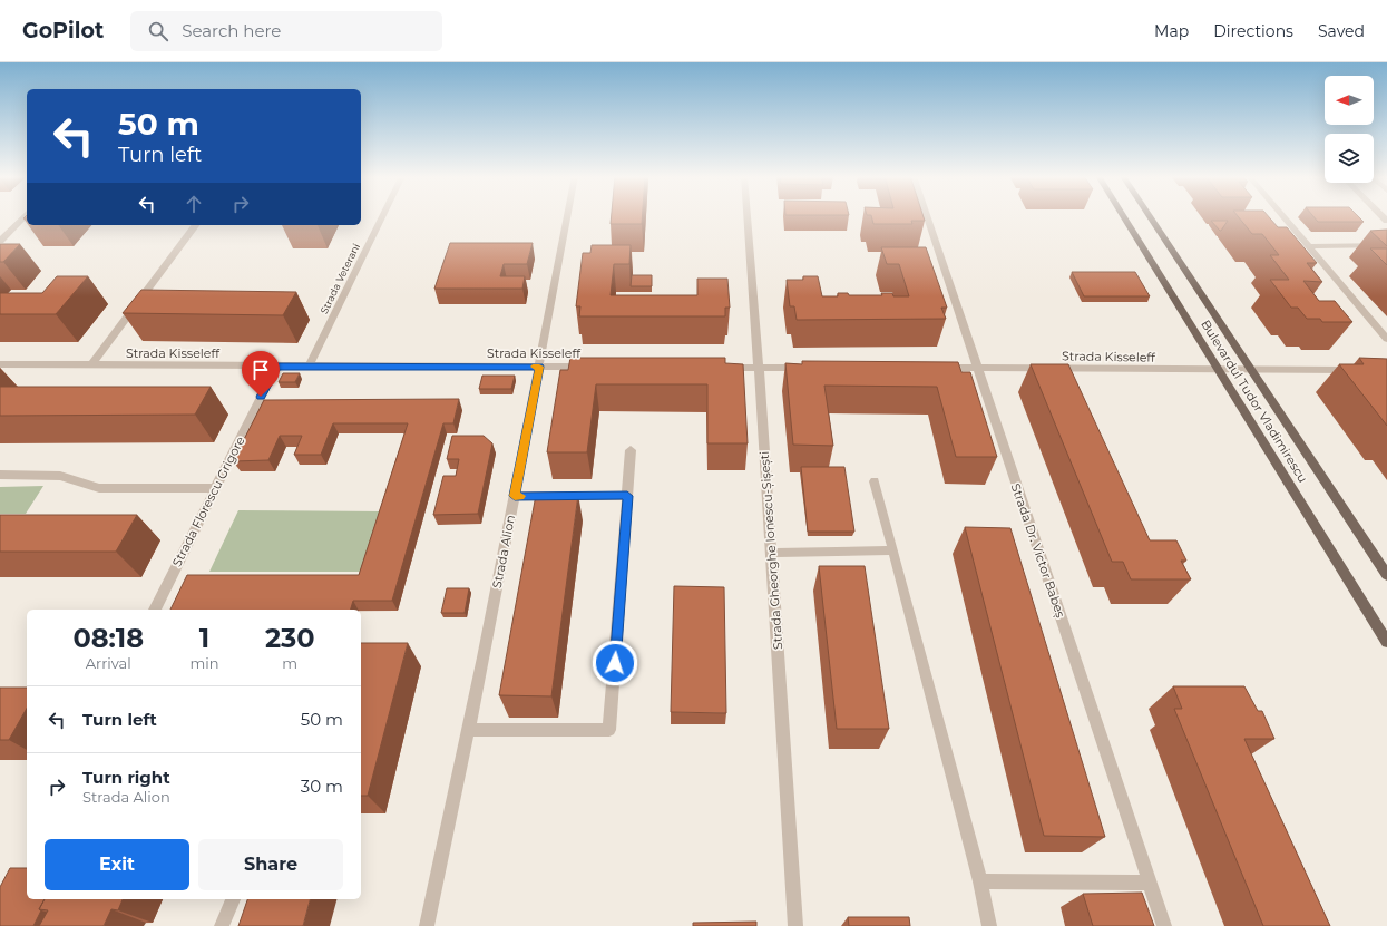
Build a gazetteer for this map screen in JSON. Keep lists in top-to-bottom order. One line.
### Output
{"streets":{"main road":["Bulevardul Tudor Vladimirescu"],"street":["Strada Veterani","Strada Kisseleff","Strada Florescu Grigore","Strada Gheorghe Ionescu-Șișești","Strada Dr. Victor Babeș","Strada Alion"]},"crossings":[["Strada Veterani","Strada Kisseleff"],["Strada Kisseleff","Bulevardul Tudor Vladimirescu"],["Strada Kisseleff","Strada Florescu Grigore"],["Strada Kisseleff","Strada Dr. Victor Babeș"],["Strada Kisseleff","Strada Alion"]],"north":"left","page":{"header":"GoPilot","search":"Search here","nav":["Map","Directions","Saved"],"turn":["50 m","Turn left"],"eta":["08:18","Arrival","1","min","230","m"],"list":[{"name":"Turn left","value":"50 m"},{"name":"Turn right","note":"Strada Alion","value":"30 m"}],"buttons":["Exit","Share"]}}
